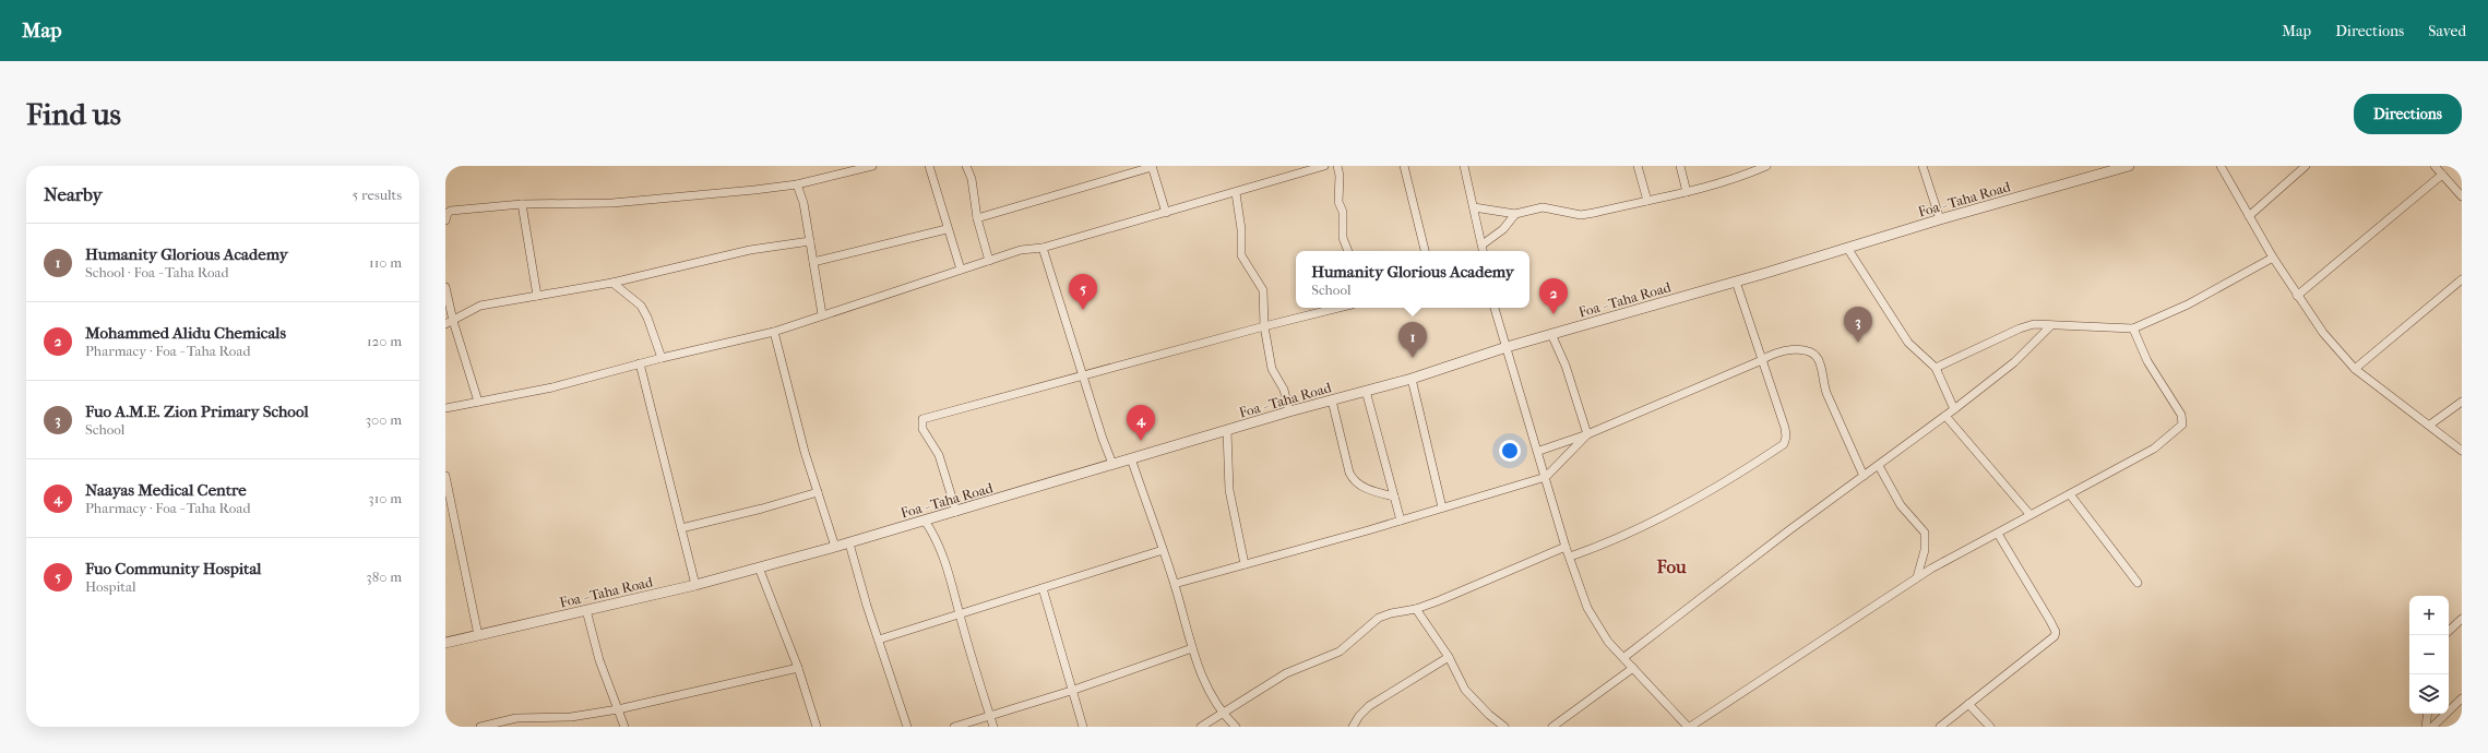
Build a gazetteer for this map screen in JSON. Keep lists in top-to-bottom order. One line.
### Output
{"streets":{"street":["Foa - Taha Road"]},"districts":["Fou"],"page":{"header":"Map","nav":["Map","Directions","Saved"],"buttons":"Directions","title":"Find us","heading":["Nearby","5 results"],"list":[{"mark":"1","name":"Humanity Glorious Academy","note":"School · Foa - Taha Road","value":"110 m"},{"mark":"2","name":"Mohammed Alidu Chemicals","note":"Pharmacy · Foa - Taha Road","value":"120 m"},{"mark":"3","name":"Fuo A.M.E. Zion Primary School","note":"School","value":"300 m"},{"mark":"4","name":"Naayas Medical Centre","note":"Pharmacy · Foa - Taha Road","value":"310 m"},{"mark":"5","name":"Fuo Community Hospital","note":"Hospital","value":"380 m"}],"popup":["Humanity Glorious Academy","School"],"pins":["5","2","3","1","4"],"map_buttons":["+","−"]}}
